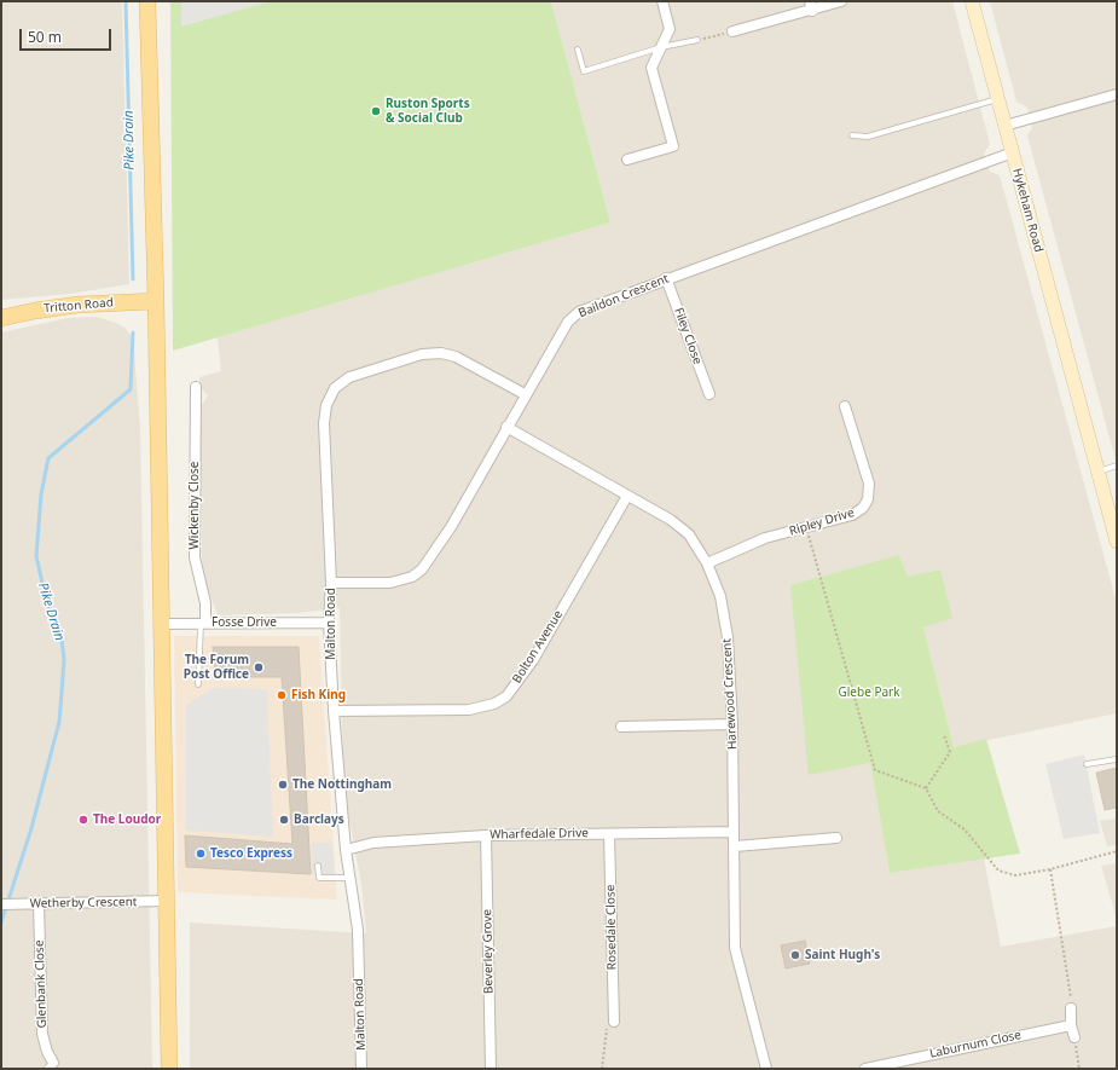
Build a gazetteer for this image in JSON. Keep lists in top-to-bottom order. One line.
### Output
{"streets":{"main road":["Tritton Road"],"street":["Hykeham Road","Baildon Crescent","Filey Close","Wickenby Close","Ripley Drive","Fosse Drive","Malton Road","Bolton Avenue","Harewood Crescent","Wharfedale Drive","Wetherby Crescent","Rosedale Close","Beverley Grove","Glenbank Close","Laburnum Close"]},"crossings":[["Hykeham Road","Baildon Crescent"],["Baildon Crescent","Filey Close"],["Baildon Crescent","Malton Road"],["Baildon Crescent","Harewood Crescent"],["Wickenby Close","Fosse Drive"],["Ripley Drive","Harewood Crescent"],["Fosse Drive","Malton Road"],["Malton Road","Bolton Avenue"],["Malton Road","Wharfedale Drive"],["Bolton Avenue","Harewood Crescent"],["Harewood Crescent","Wharfedale Drive"],["Wharfedale Drive","Rosedale Close"],["Wharfedale Drive","Beverley Grove"],["Wetherby Crescent","Glenbank Close"]],"water":["Pike Drain"],"parks":["Glebe Park"],"places":["Ruston Sports & Social Club","The Forum Post Office","Fish King","The Nottingham","The Loudor","Barclays","Tesco Express","Saint Hugh's"],"scale_bar":"50 m"}
